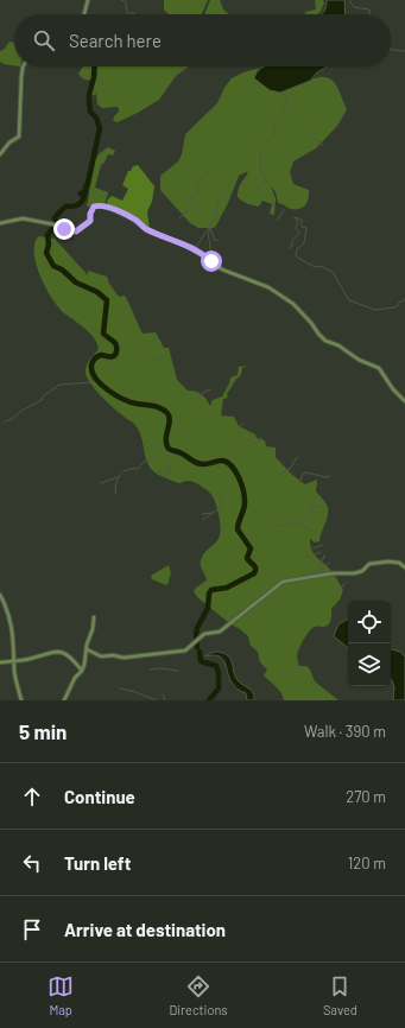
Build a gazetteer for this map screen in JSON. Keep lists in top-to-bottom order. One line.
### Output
{"page":{"search":"Search here","heading":["5 min","Walk · 390 m"],"list":[["Continue","270 m"],["Turn left","120 m"],"Arrive at destination"],"nav":["Map","Directions","Saved"]}}
